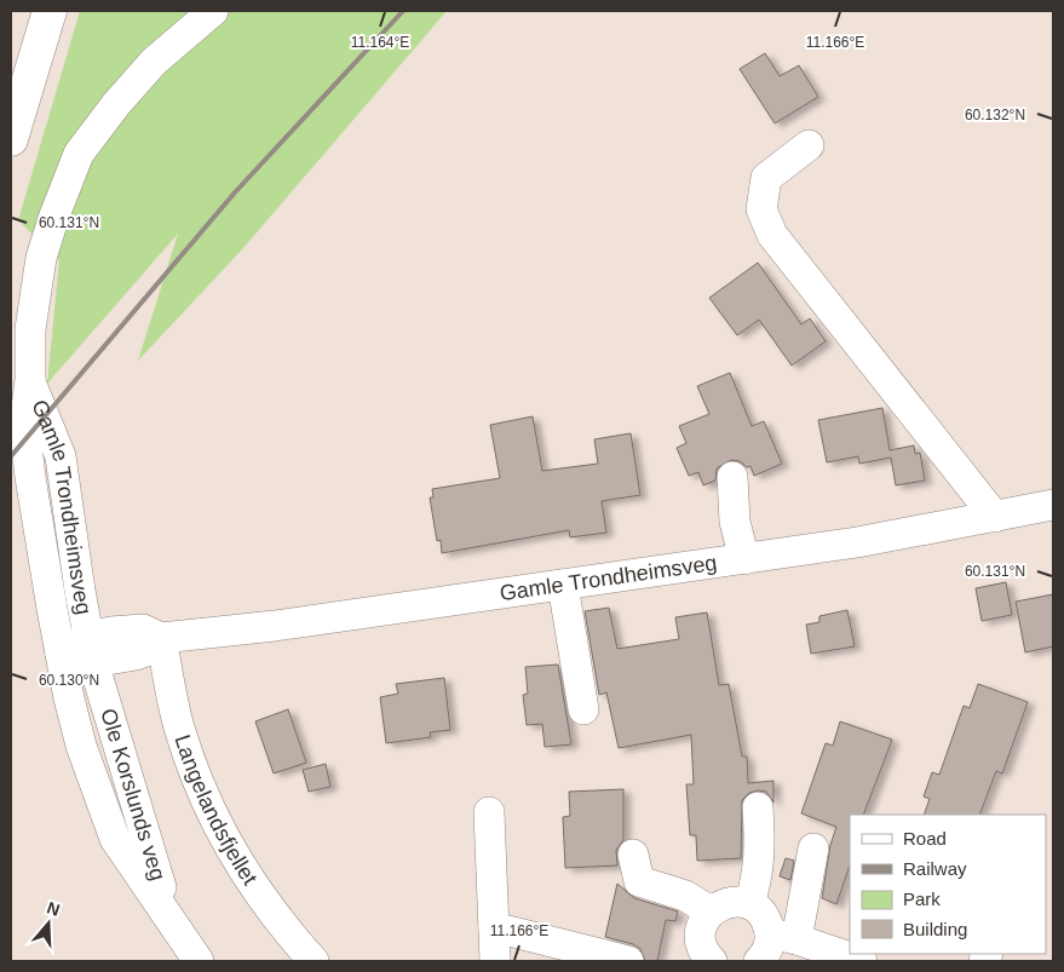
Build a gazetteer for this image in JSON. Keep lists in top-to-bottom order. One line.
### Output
{"streets":{"street":["Gamle Trondheimsveg","Ole Korslunds veg","Langelandsfjellet"]},"crossings":[["Gamle Trondheimsveg","Ole Korslunds veg"],["Gamle Trondheimsveg","Langelandsfjellet"]],"legend":["Road","Railway","Park","Building"],"north":"top","coordinates":["11.164°E","11.166°E","60.132°N","60.131°N","60.130°N"]}
